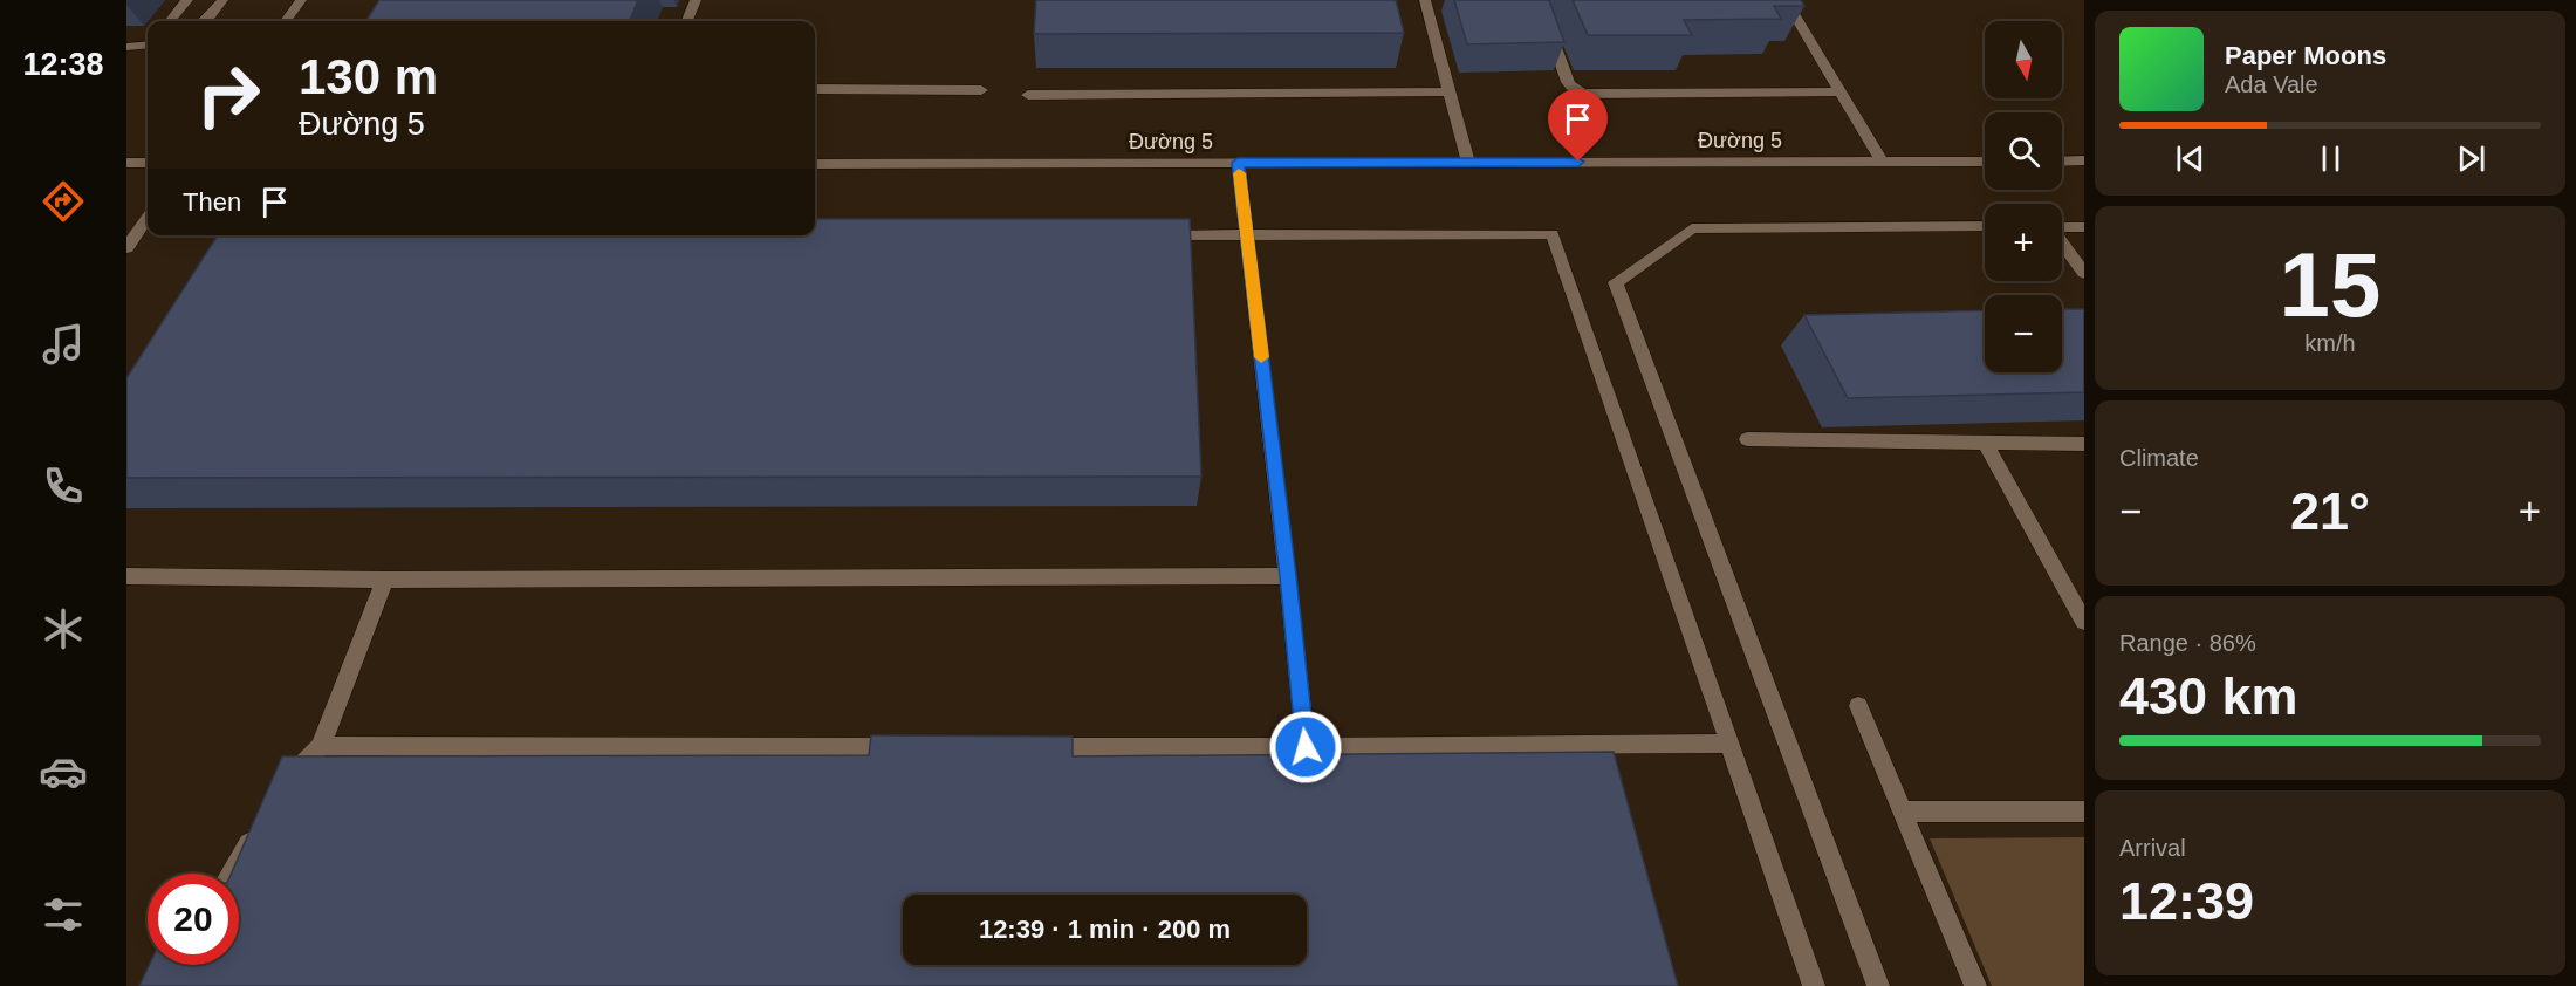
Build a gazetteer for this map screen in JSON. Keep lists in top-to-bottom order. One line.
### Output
{"streets":{"street":["Đường 5"]},"north":"bottom","page":{"tabs":"12:38","map_buttons":["+","−"],"turn":["130 m","Đường 5"],"song":["Paper Moons","Ada Vale"],"then":"Then","tile":[["15","km/h"],"Climate",["Range · 86%","430 km"],["Arrival","12:39"]],"heat":["−","21°","+"],"limit":"20","trip":"12:39 · 1 min · 200 m"}}
